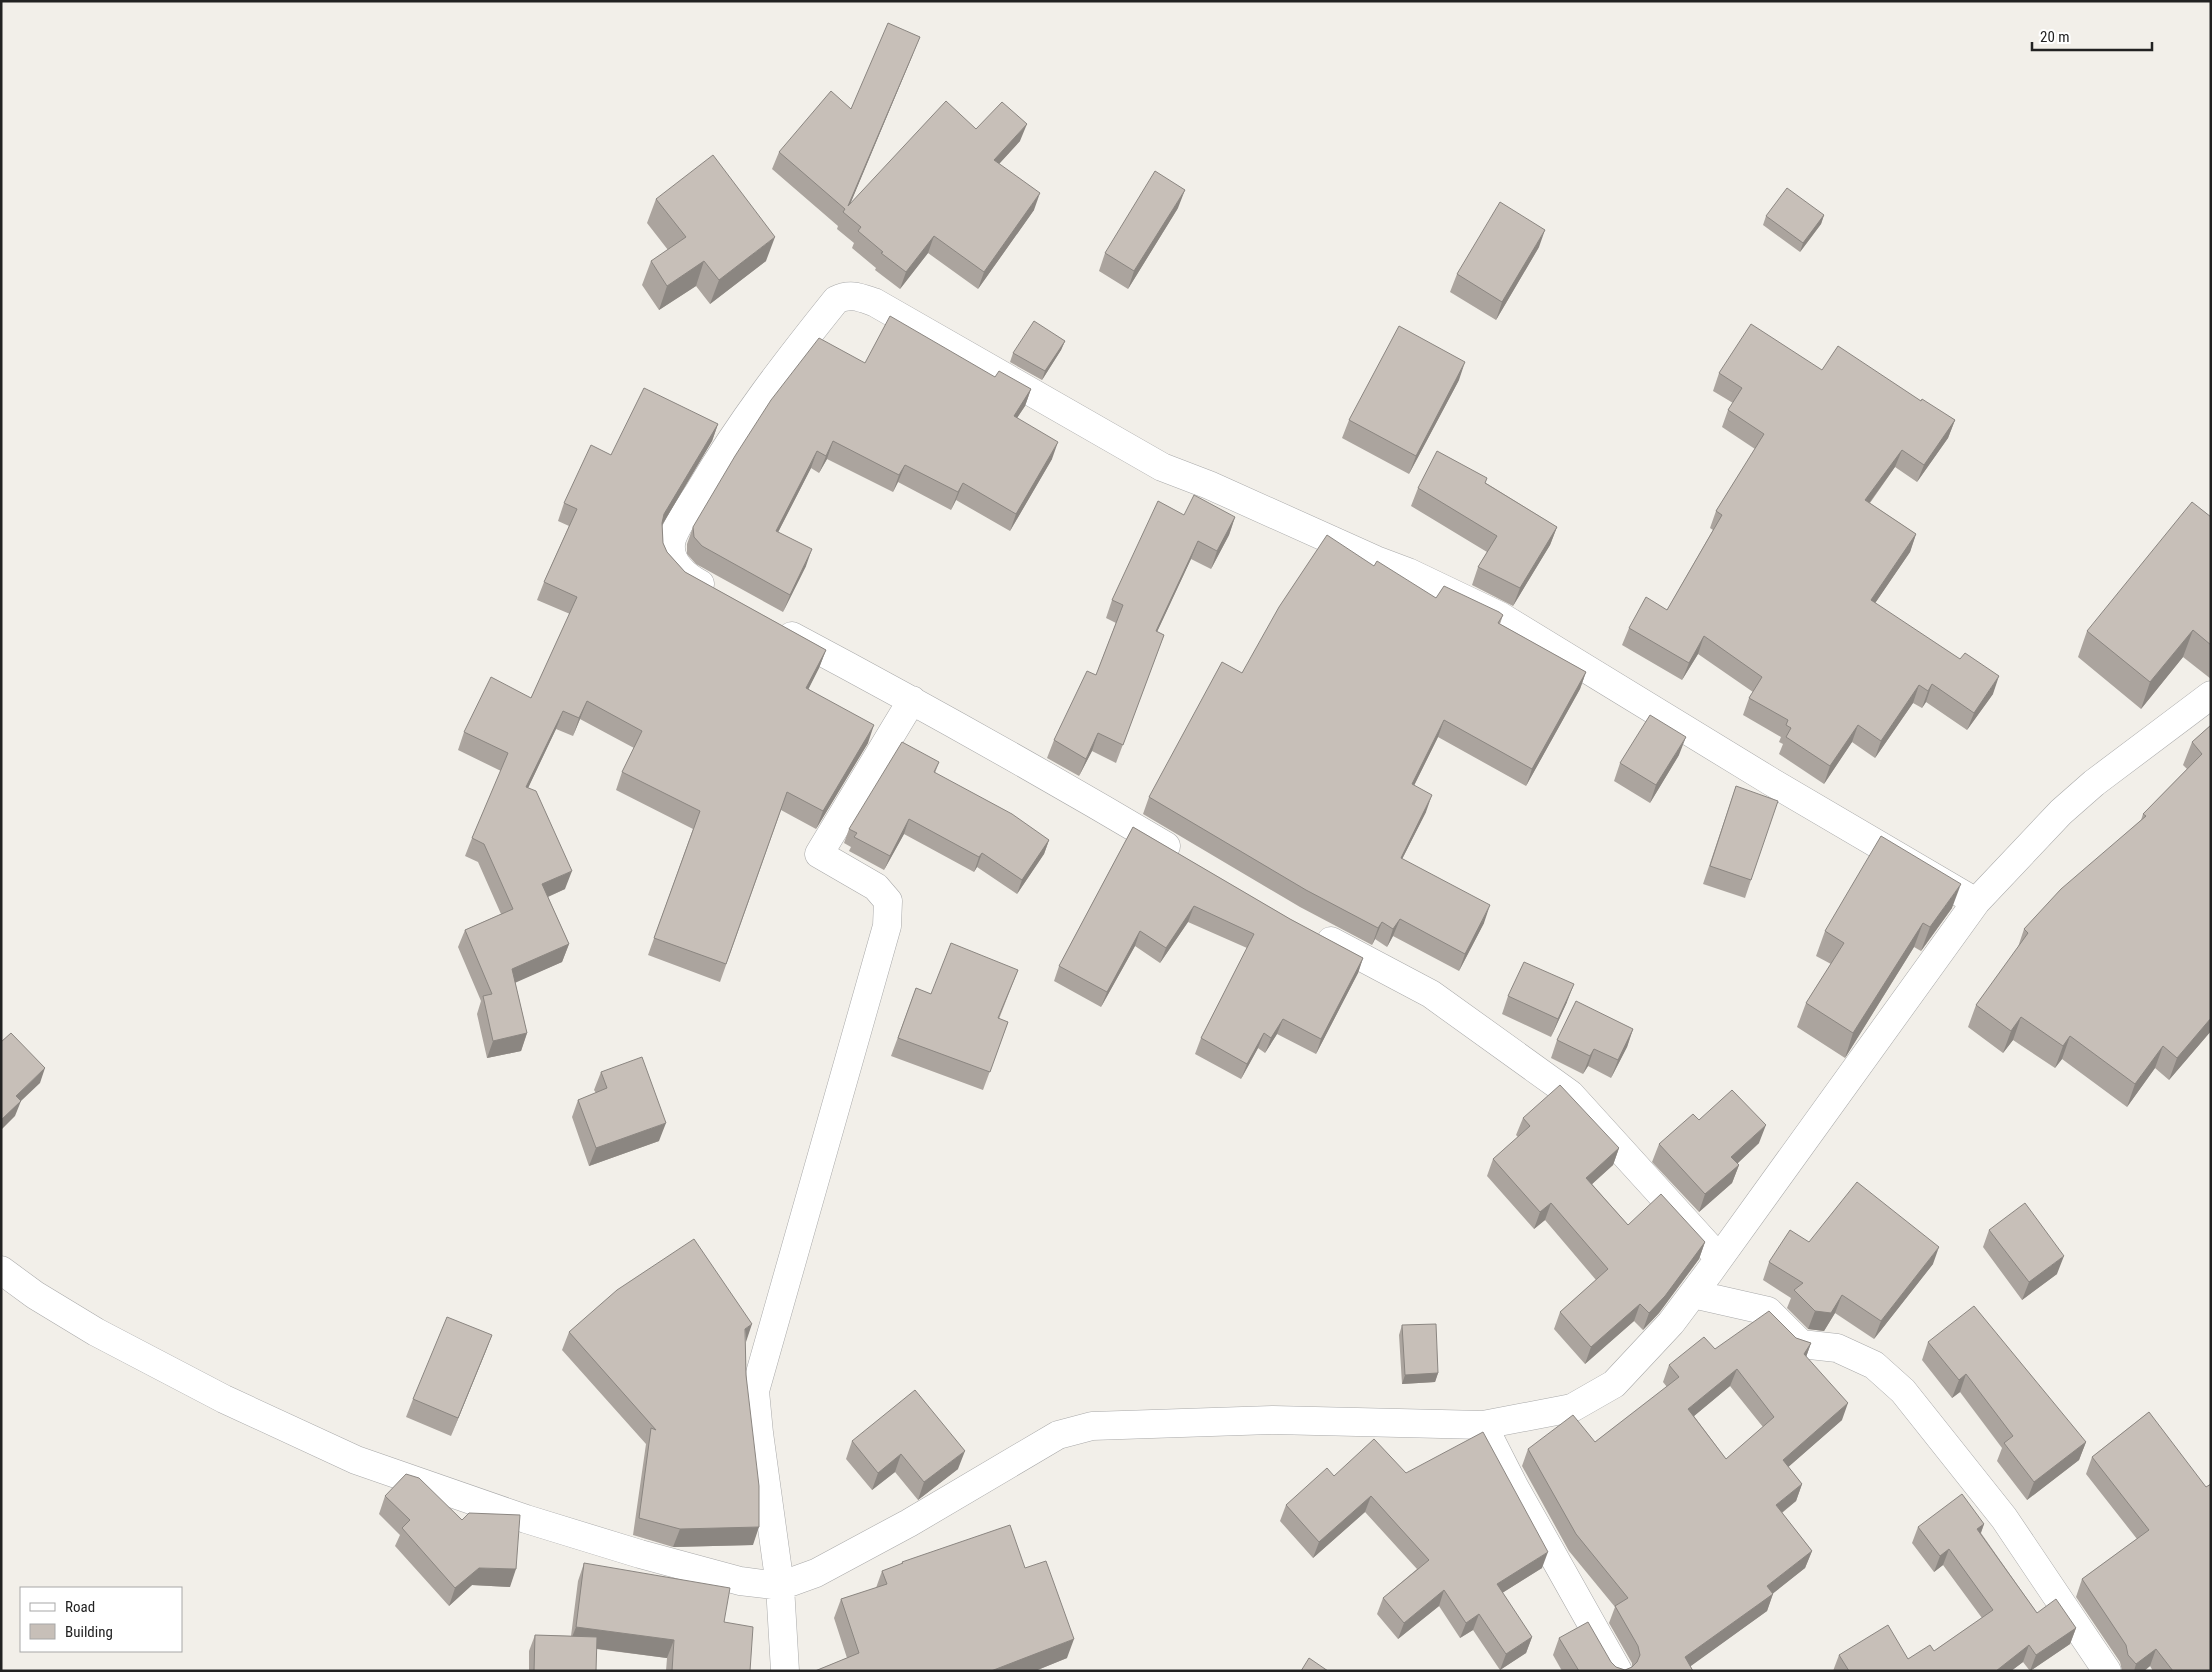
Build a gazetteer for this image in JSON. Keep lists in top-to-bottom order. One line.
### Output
{"legend":["Road","Building"],"scale_bar":"20 m"}
